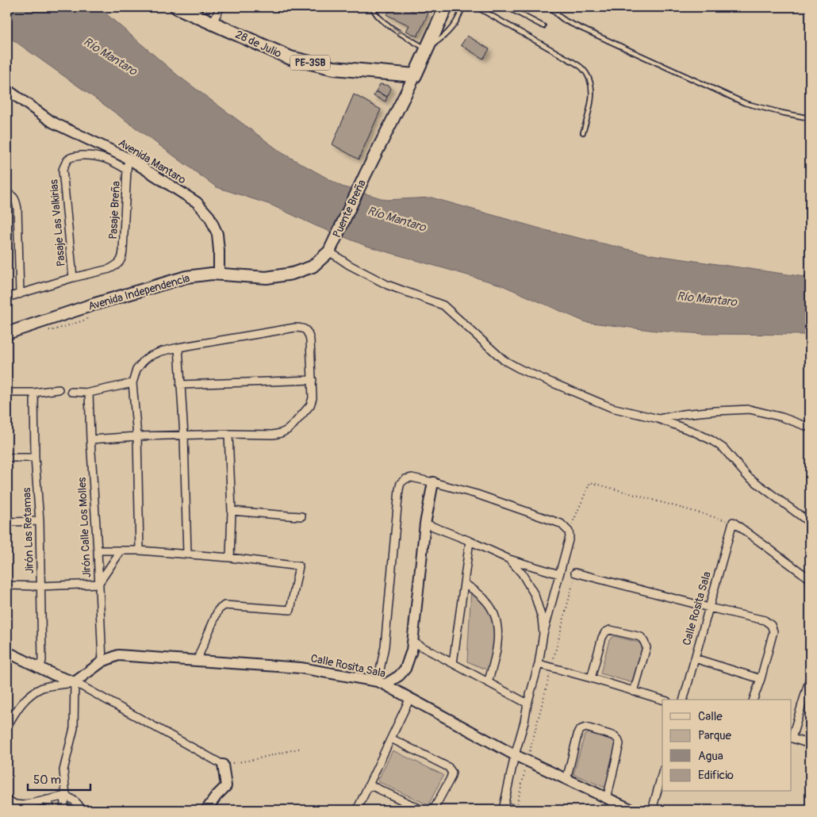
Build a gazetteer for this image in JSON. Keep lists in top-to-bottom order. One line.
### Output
{"streets":{"highway":["28 de Julio","PE-3SB"],"main road":["Puente Breña","Avenida Independencia"],"street":["Avenida Mantaro","Pasaje Breña","Pasaje Las Valkirias","Jirón Calle Los Molles","Jirón Las Retamas","Calle Rosita Sala"]},"crossings":[["28 de Julio","Puente Breña"],["Avenida Mantaro","Pasaje Breña"],["Avenida Mantaro","Avenida Independencia"],["Puente Breña","Avenida Independencia"],["Pasaje Breña","Pasaje Las Valkirias"],["Jirón Calle Los Molles","Calle Rosita Sala"]],"water":["Río Mantaro"],"legend":["Calle","Parque","Agua","Edificio"],"scale_bar":"50 m"}
